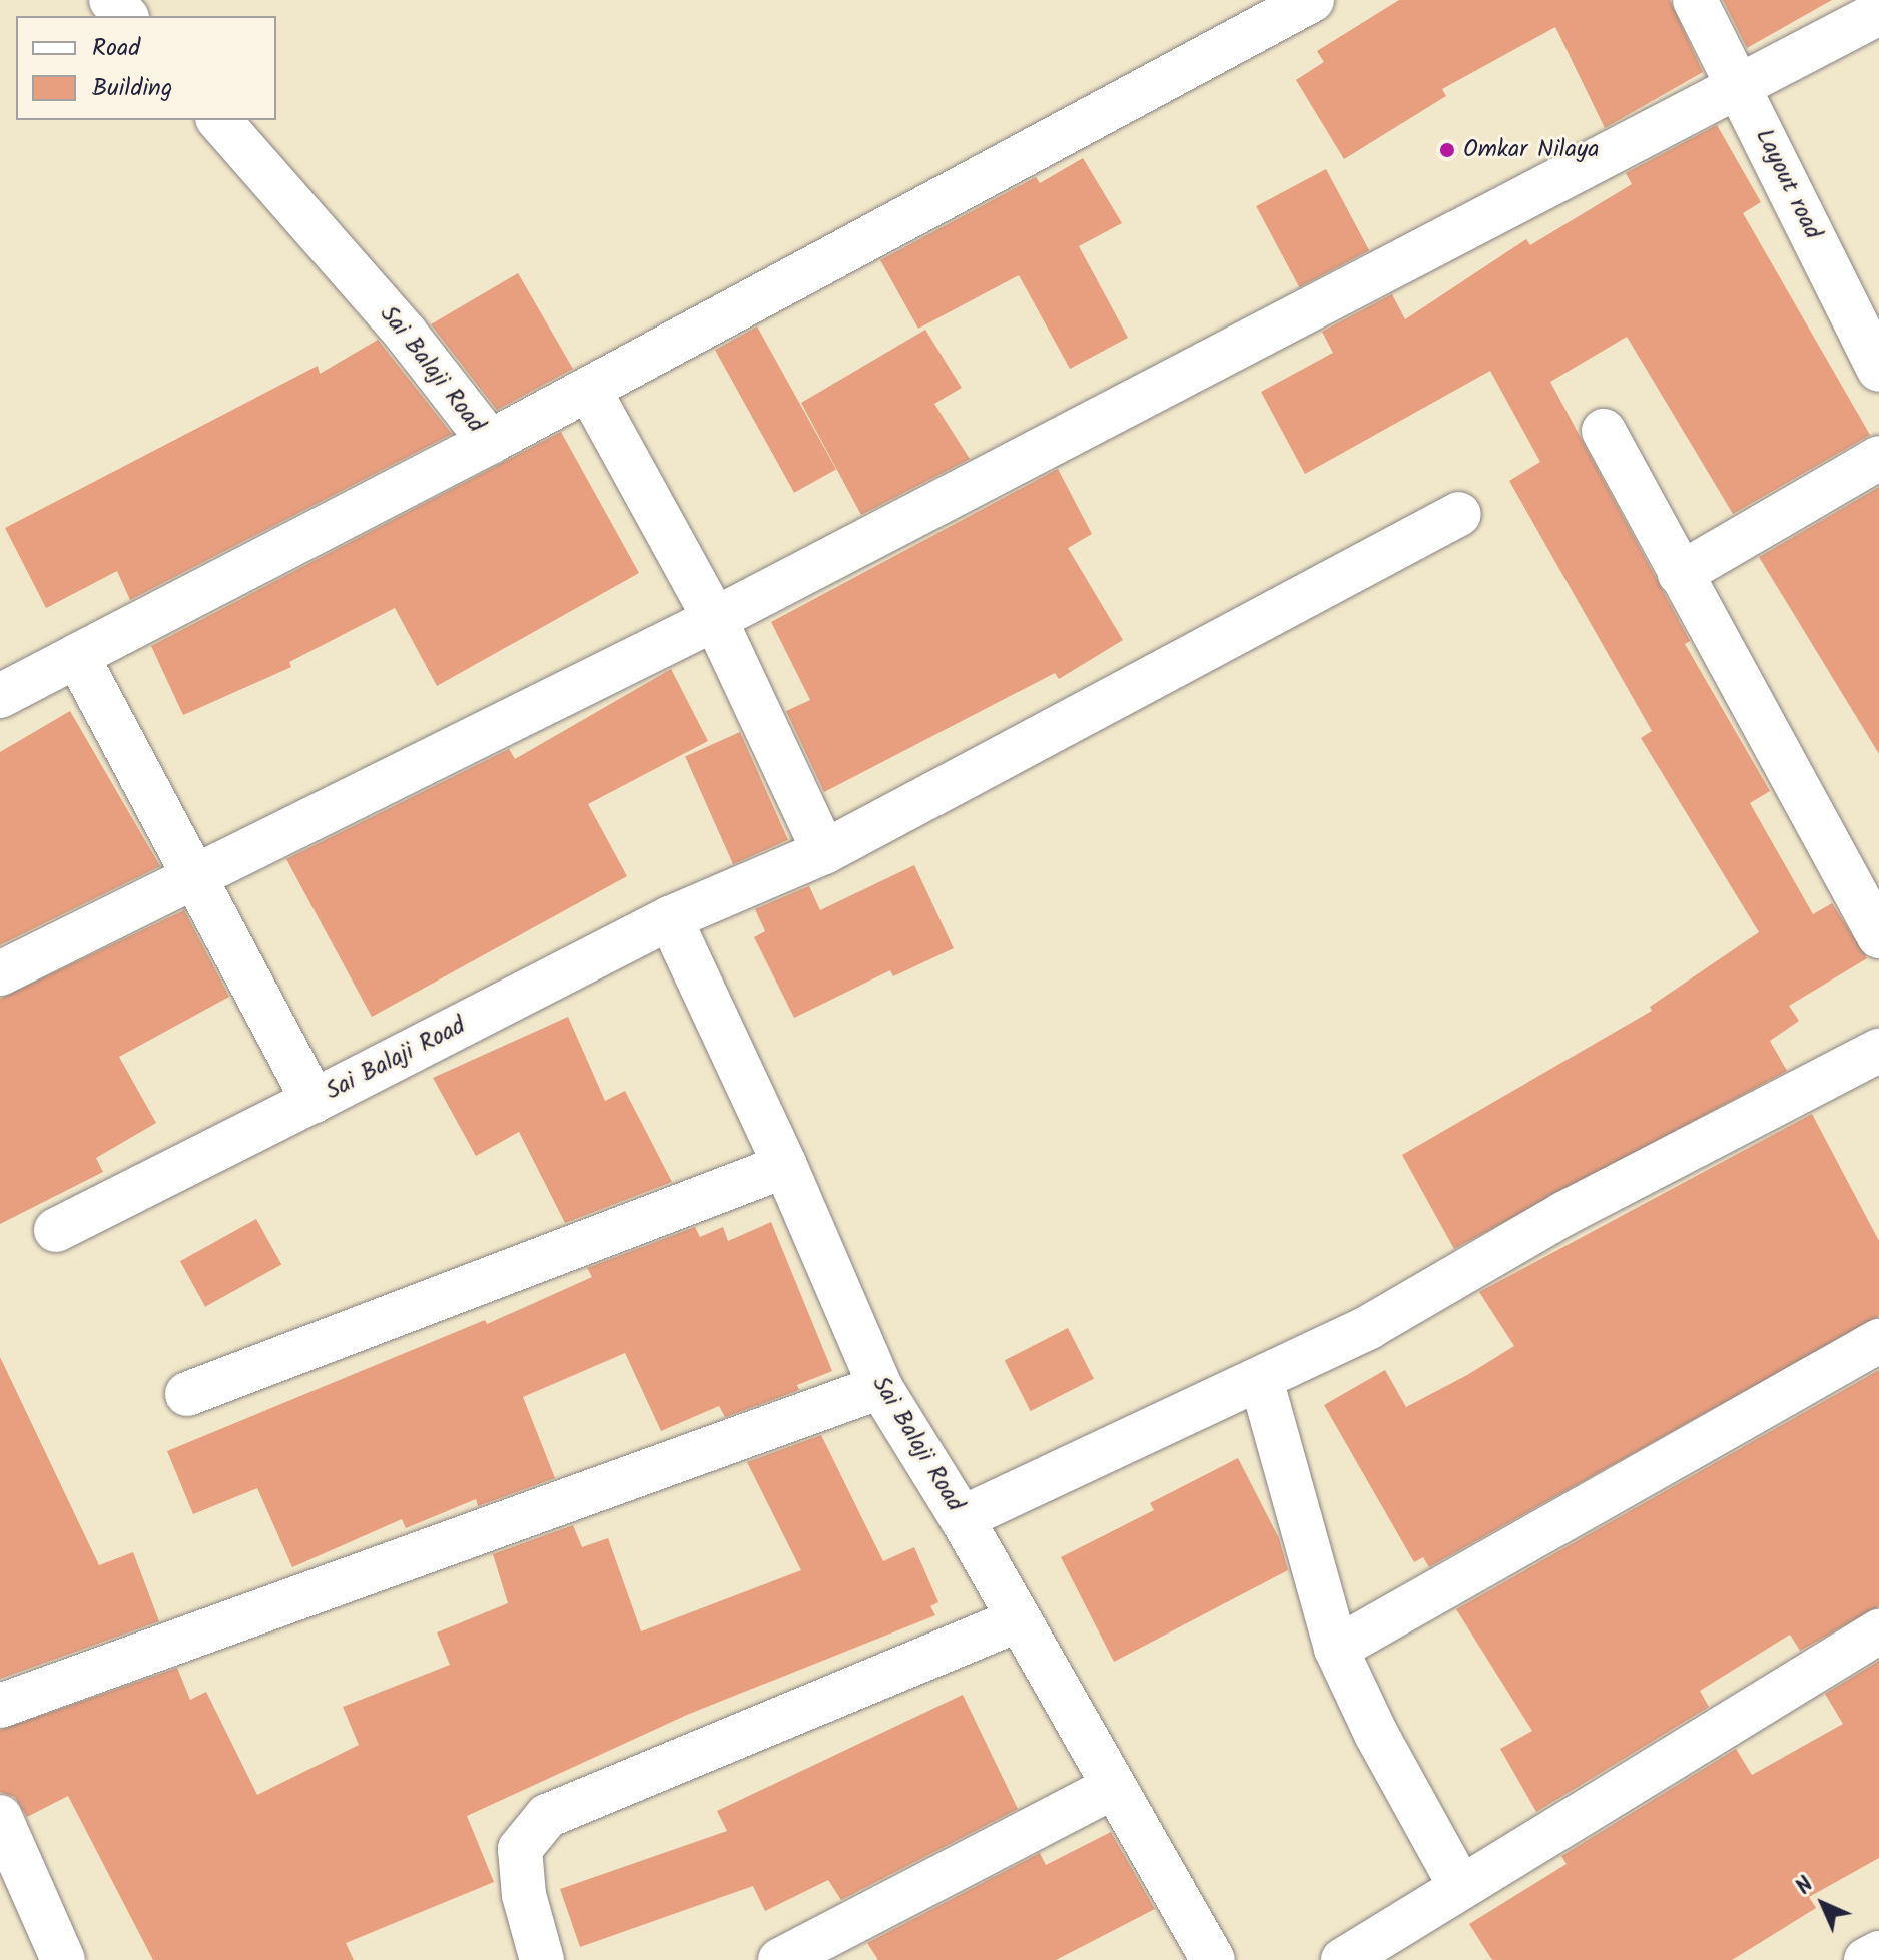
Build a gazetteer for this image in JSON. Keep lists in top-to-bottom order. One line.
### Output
{"streets":{"street":["Layout road","Sai Balaji Road"]},"places":["Omkar Nilaya"],"legend":["Road","Building"],"north":"top left"}
